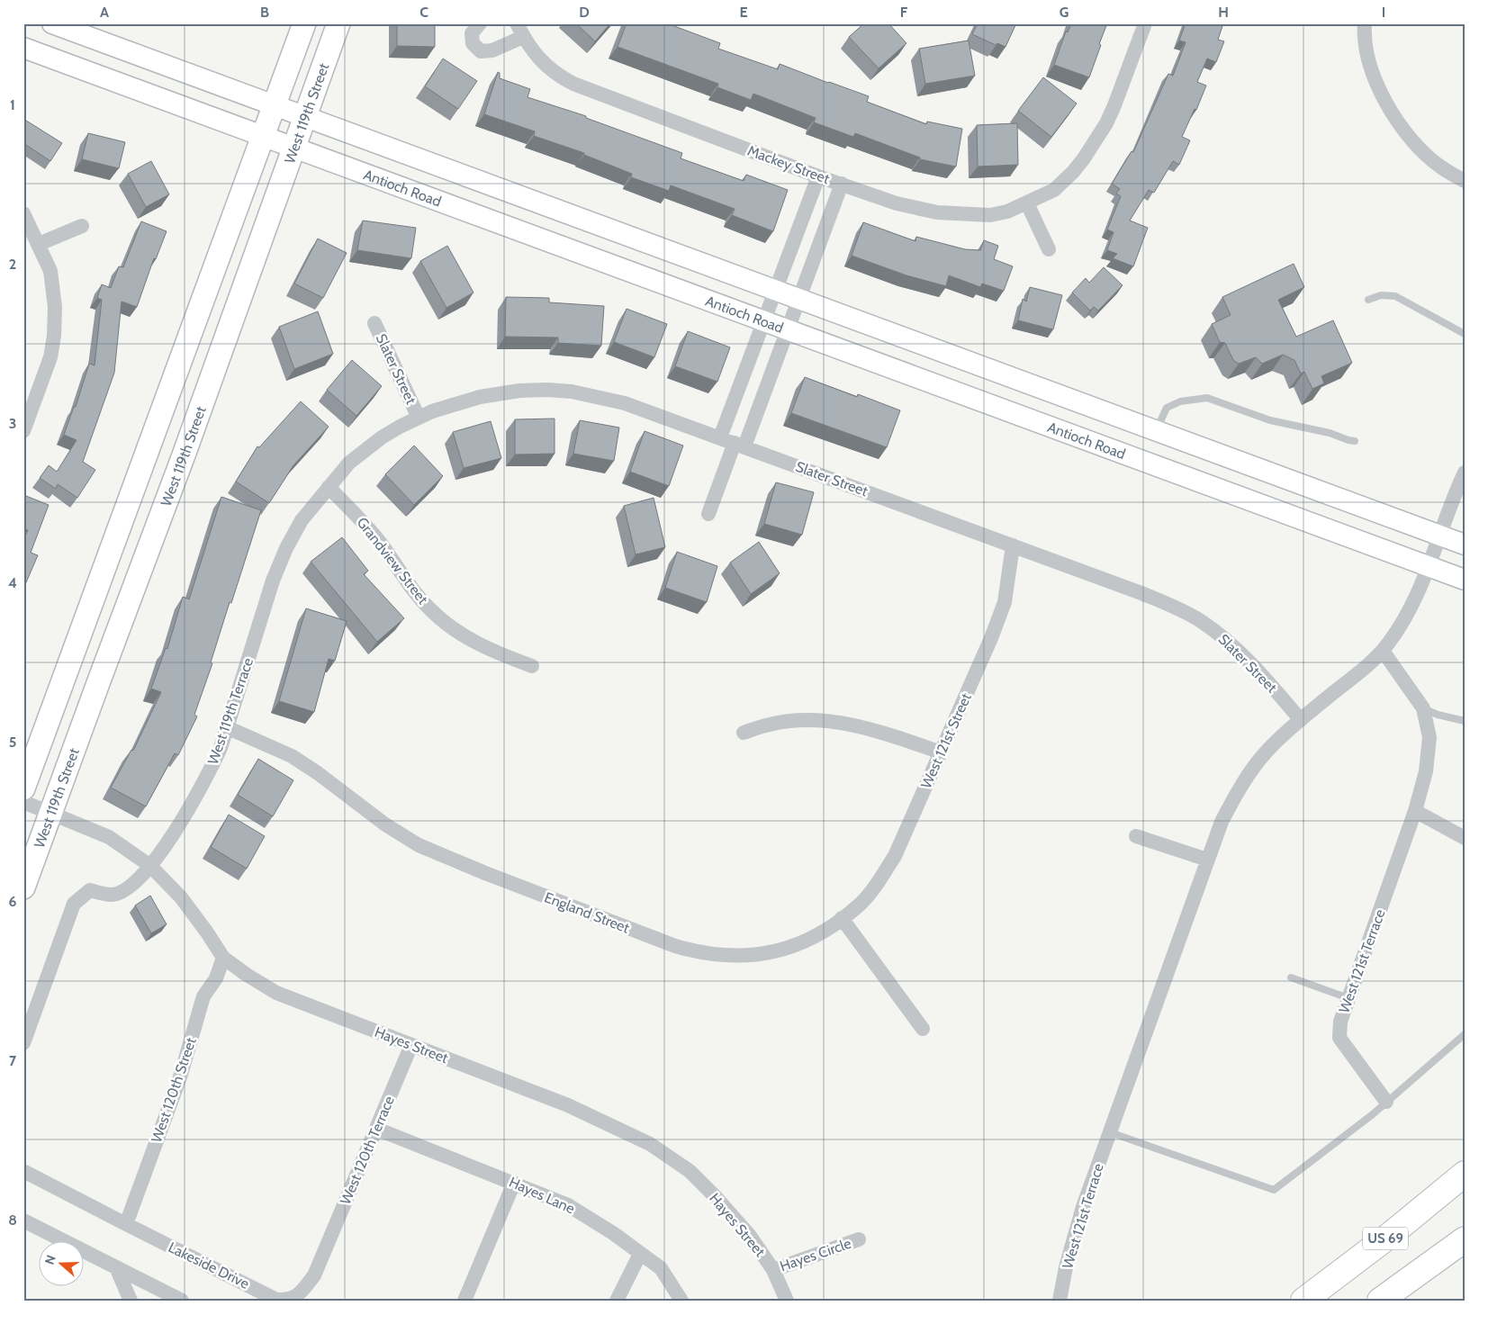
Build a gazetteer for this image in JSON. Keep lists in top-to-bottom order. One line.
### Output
{"streets":{"highway":["US 69"],"main road":["West 119th Street","Antioch Road"],"street":["Mackey Street","Slater Street","Grandview Street","West 119th Terrace","West 121st Street","England Street","West 121st Terrace","Hayes Street","West 120th Street","West 120th Terrace","Hayes Lane","Hayes Circle","Lakeside Drive"]},"crossings":[["West 119th Street","Antioch Road"],["West 119th Street","Hayes Street"],["Antioch Road","West 121st Terrace"],["Slater Street","West 119th Terrace"],["Slater Street","West 121st Street"],["Slater Street","West 121st Terrace"],["Grandview Street","West 119th Terrace"],["West 119th Terrace","England Street"],["West 119th Terrace","Hayes Street"],["West 121st Street","England Street"],["Hayes Street","West 120th Street"],["Hayes Street","West 120th Terrace"],["Hayes Street","Hayes Circle"],["West 120th Street","Lakeside Drive"],["West 120th Terrace","Hayes Lane"],["West 120th Terrace","Lakeside Drive"]],"north":"left","grid":{"columns":["A","B","C","D","E","F","G","H","I"],"rows":["1","2","3","4","5","6","7","8"]}}
